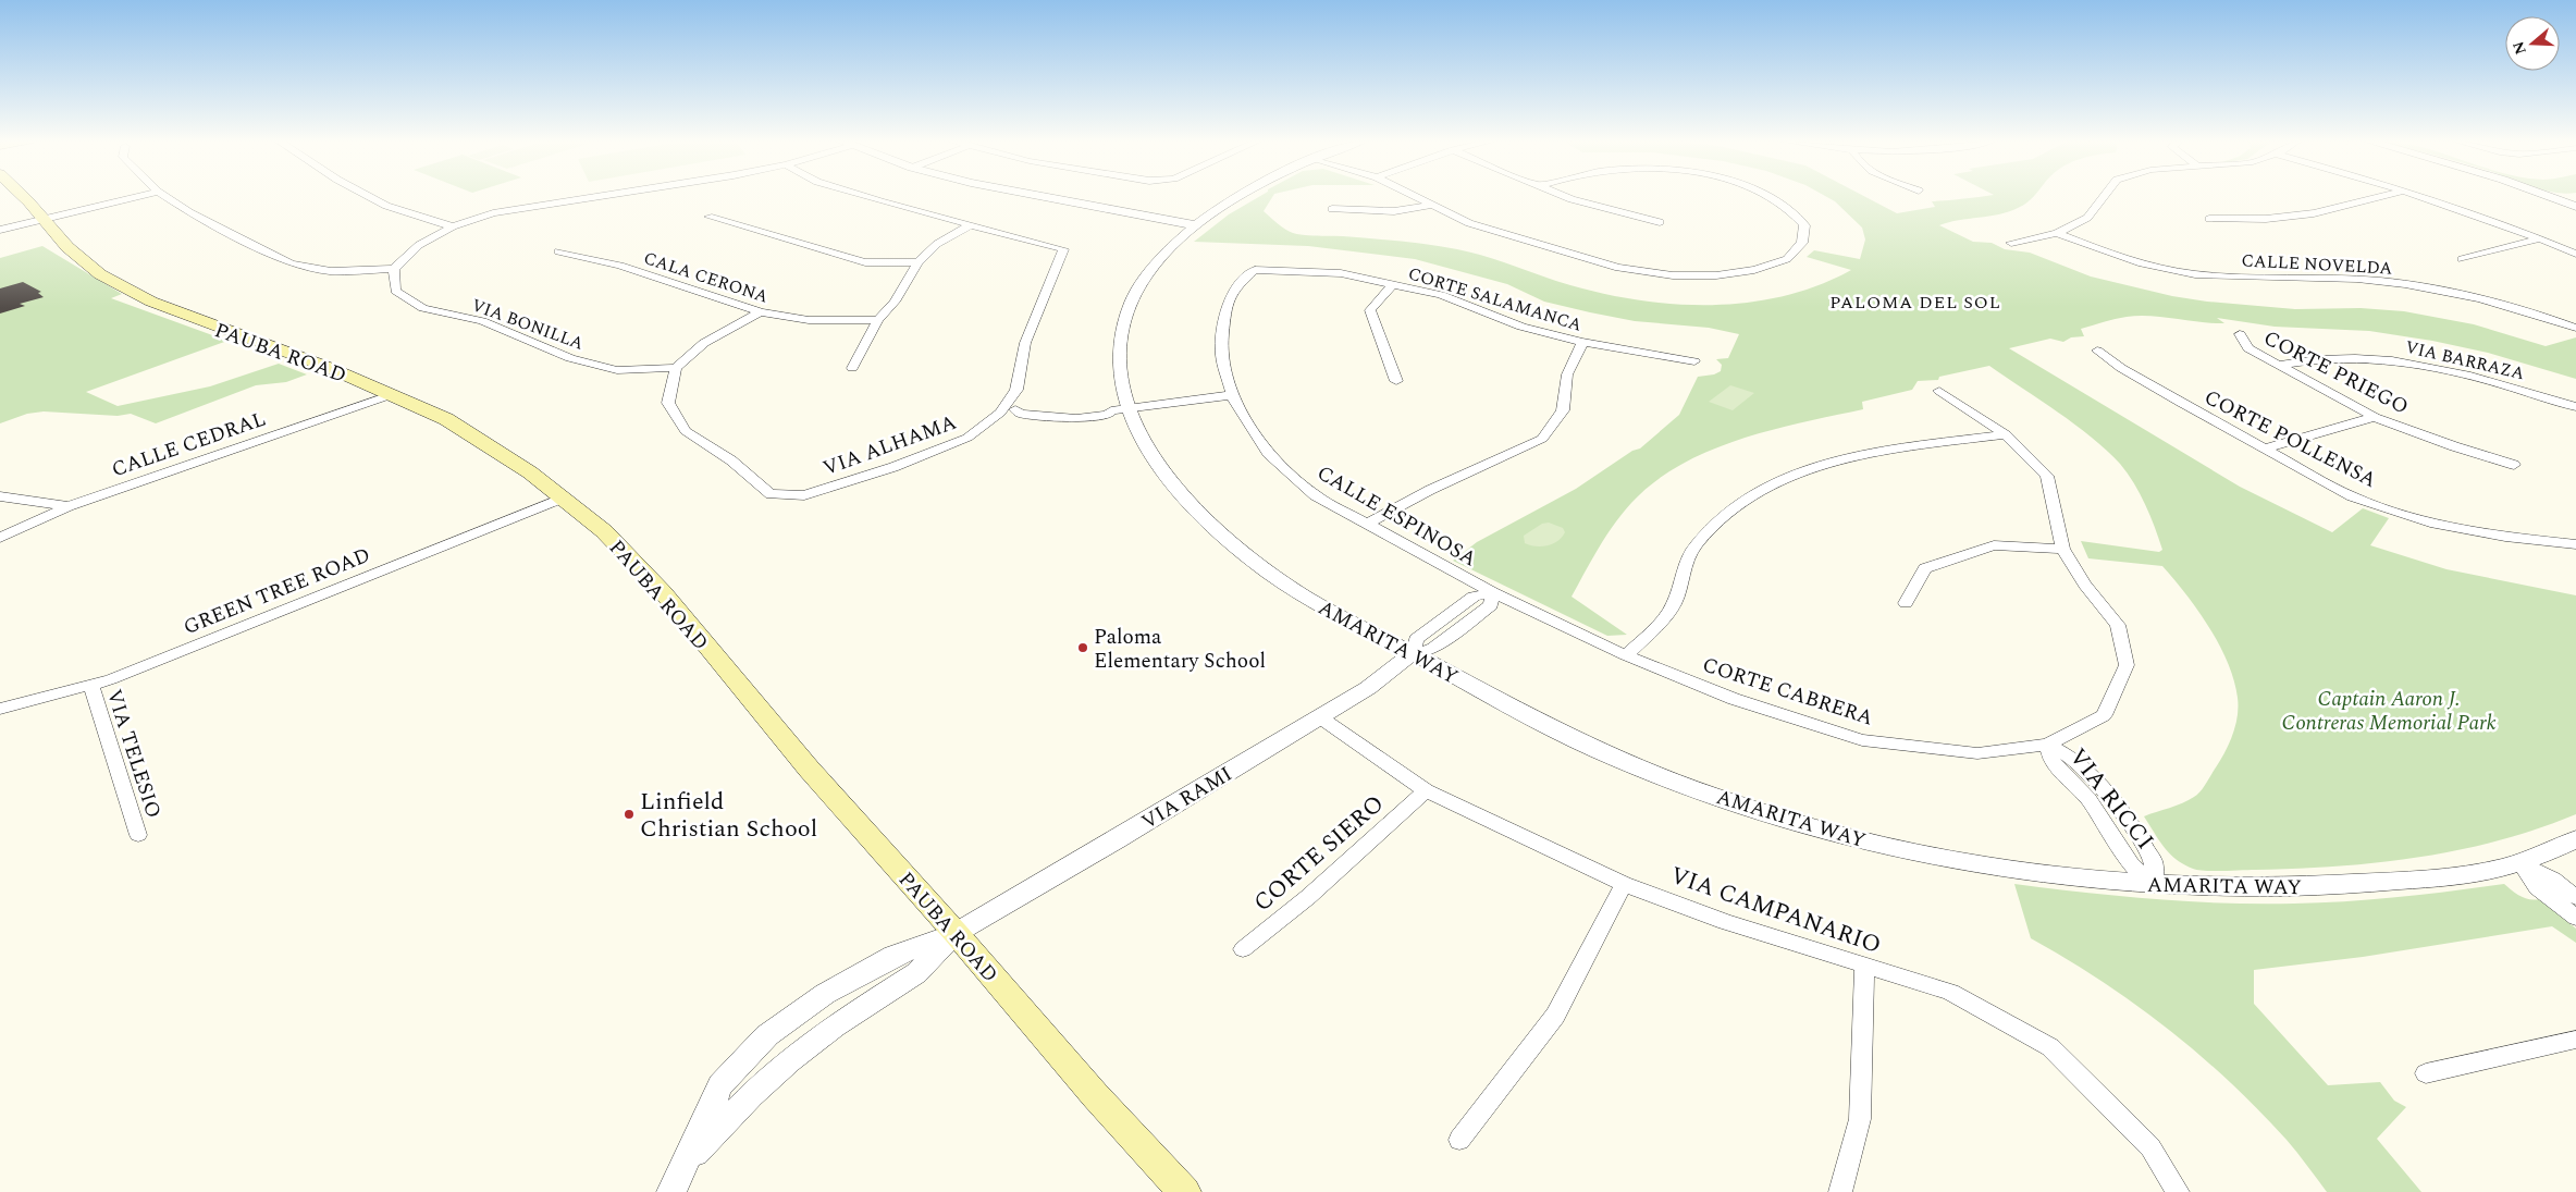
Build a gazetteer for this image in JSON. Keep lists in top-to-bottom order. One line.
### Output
{"streets":{"main road":["PAUBA ROAD"],"street":["CALLE NOVELDA","CALA CERONA","CORTE SALAMANCA","VIA BONILLA","VIA BARRAZA","CORTE PRIEGO","CORTE POLLENSA","CALLE CEDRAL","VIA ALHAMA","CALLE ESPINOSA","GREEN TREE ROAD","AMARITA WAY","CORTE CABRERA","VIA TELESIO","VIA RAMI","VIA RICCI","CORTE SIERO","VIA CAMPANARIO"]},"crossings":[["CORTE SALAMANCA","CALLE ESPINOSA"],["VIA BONILLA","VIA ALHAMA"],["PAUBA ROAD","CALLE CEDRAL"],["PAUBA ROAD","GREEN TREE ROAD"],["PAUBA ROAD","VIA RAMI"],["VIA BARRAZA","CORTE PRIEGO"],["CALLE ESPINOSA","CORTE CABRERA"],["CALLE ESPINOSA","VIA RAMI"],["GREEN TREE ROAD","VIA TELESIO"],["AMARITA WAY","VIA RAMI"],["AMARITA WAY","VIA RICCI"],["CORTE CABRERA","VIA RAMI"],["CORTE CABRERA","VIA RICCI"],["VIA RAMI","VIA CAMPANARIO"],["CORTE SIERO","VIA CAMPANARIO"]],"districts":["PALOMA DEL SOL"],"parks":["Captain Aaron J. Contreras Memorial Park"],"places":["Paloma Elementary School","Linfield Christian School"],"north":"left"}
